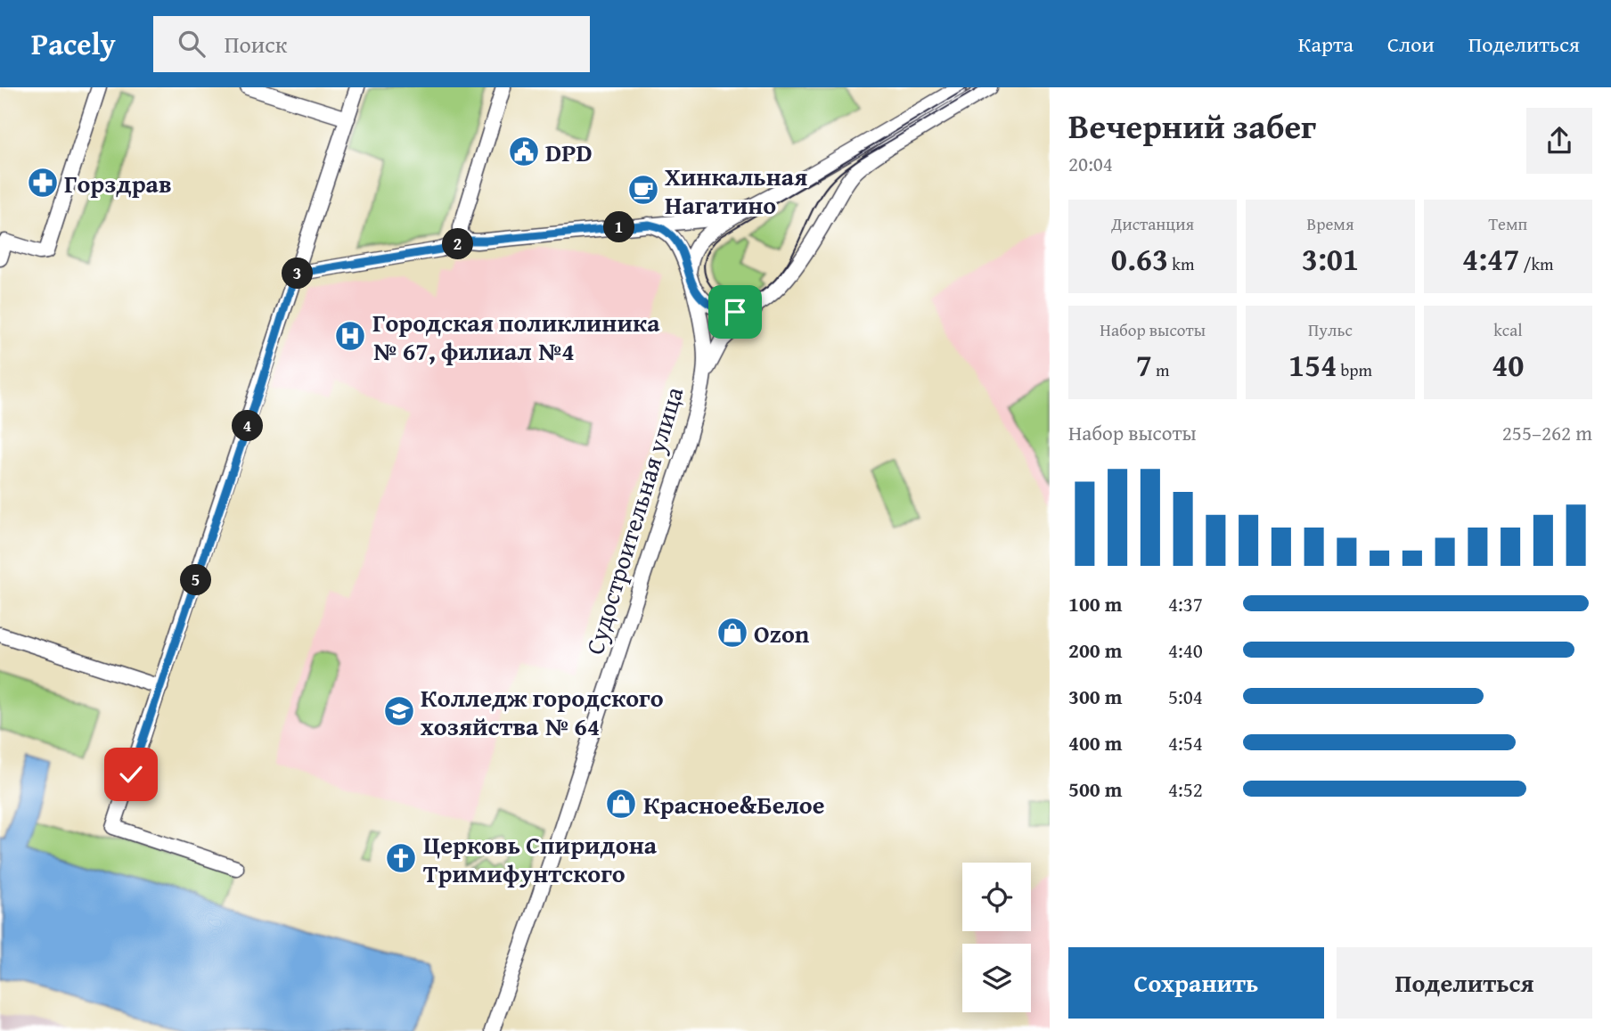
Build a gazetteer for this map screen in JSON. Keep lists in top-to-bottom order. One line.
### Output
{"streets":{"street":["Судостроительная улица"]},"places":{"public building":["DPD"],"pharmacy":["Горздрав"],"cafe":["Хинкальная Нагатино"],"hospital":["Городская поликлиника № 67, филиал №4"],"shop":["Ozon","Красное&Белое"],"school or university":["Колледж городского хозяйства № 64"],"church":["Церковь Спиридона Тримифунтского"]},"page":{"header":"Pacely","search":"Поиск","nav":["Карта","Слои","Поделиться"],"heading":["Вечерний забег","20:04"],"stats":[["Дистанция","0.63 km"],["Время","3:01"],["Темп","4:47 /km"],["Набор высоты","7 m"],["Пульс","154 bpm"],["kcal","40"]],"pins":["1","2","3","4","5"],"chart":["Набор высоты","255–262 m"],"list":[{"name":"100 m","note":"4:37"},{"name":"200 m","note":"4:40"},{"name":"300 m","note":"5:04"},{"name":"400 m","note":"4:54"},{"name":"500 m","note":"4:52"}],"buttons":["Сохранить","Поделиться"]}}
